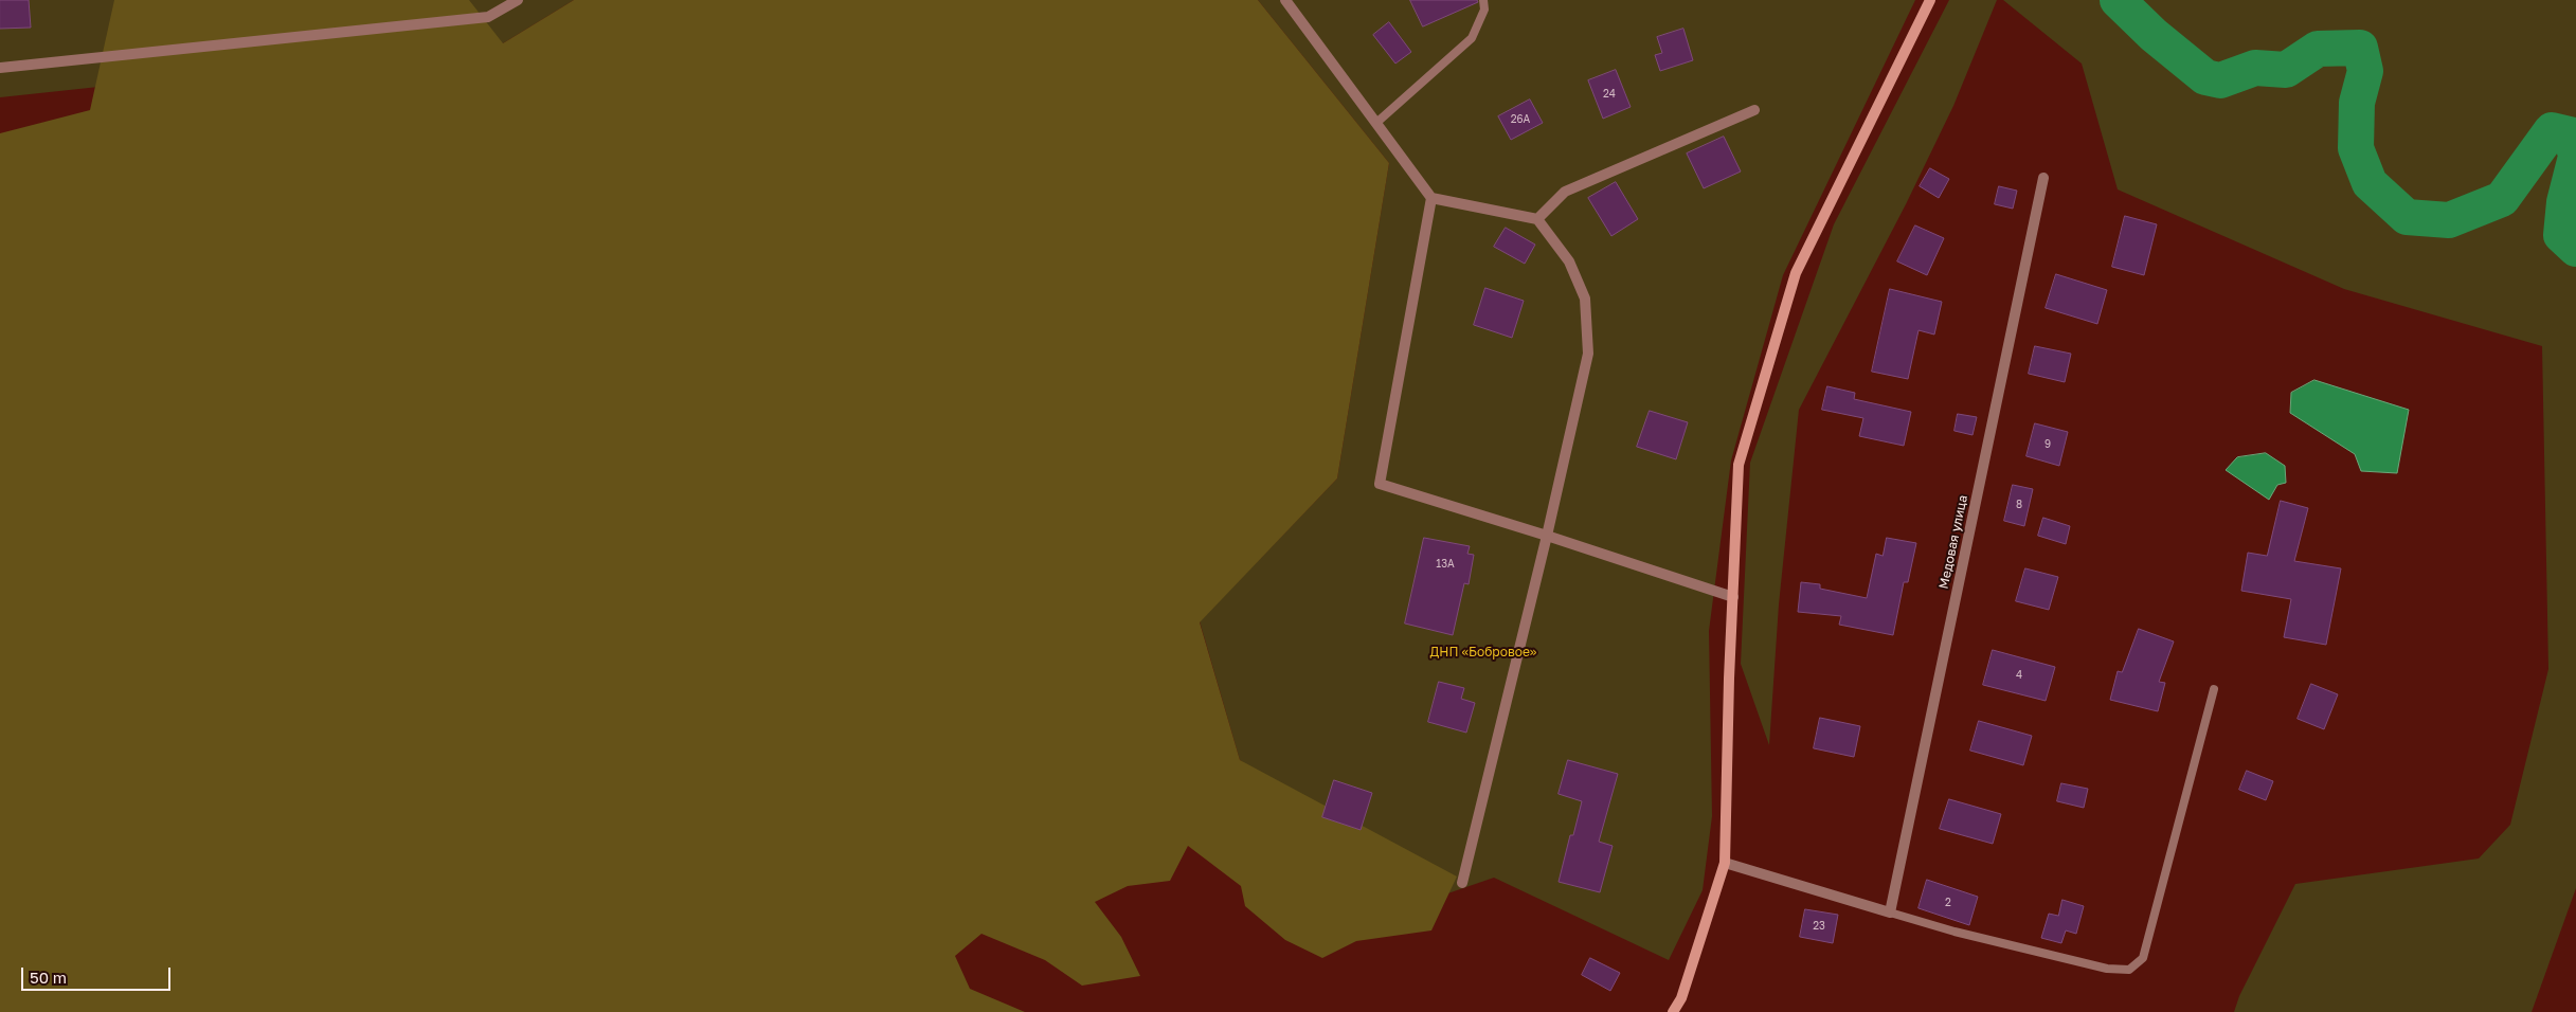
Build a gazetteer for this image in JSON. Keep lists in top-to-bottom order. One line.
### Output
{"streets":{"street":["Медовая улица"]},"parks":["ДНП «Бобровое»"],"house_numbers":["24","26А","9","8","13А","4","2","23"],"scale_bar":"50 m"}
